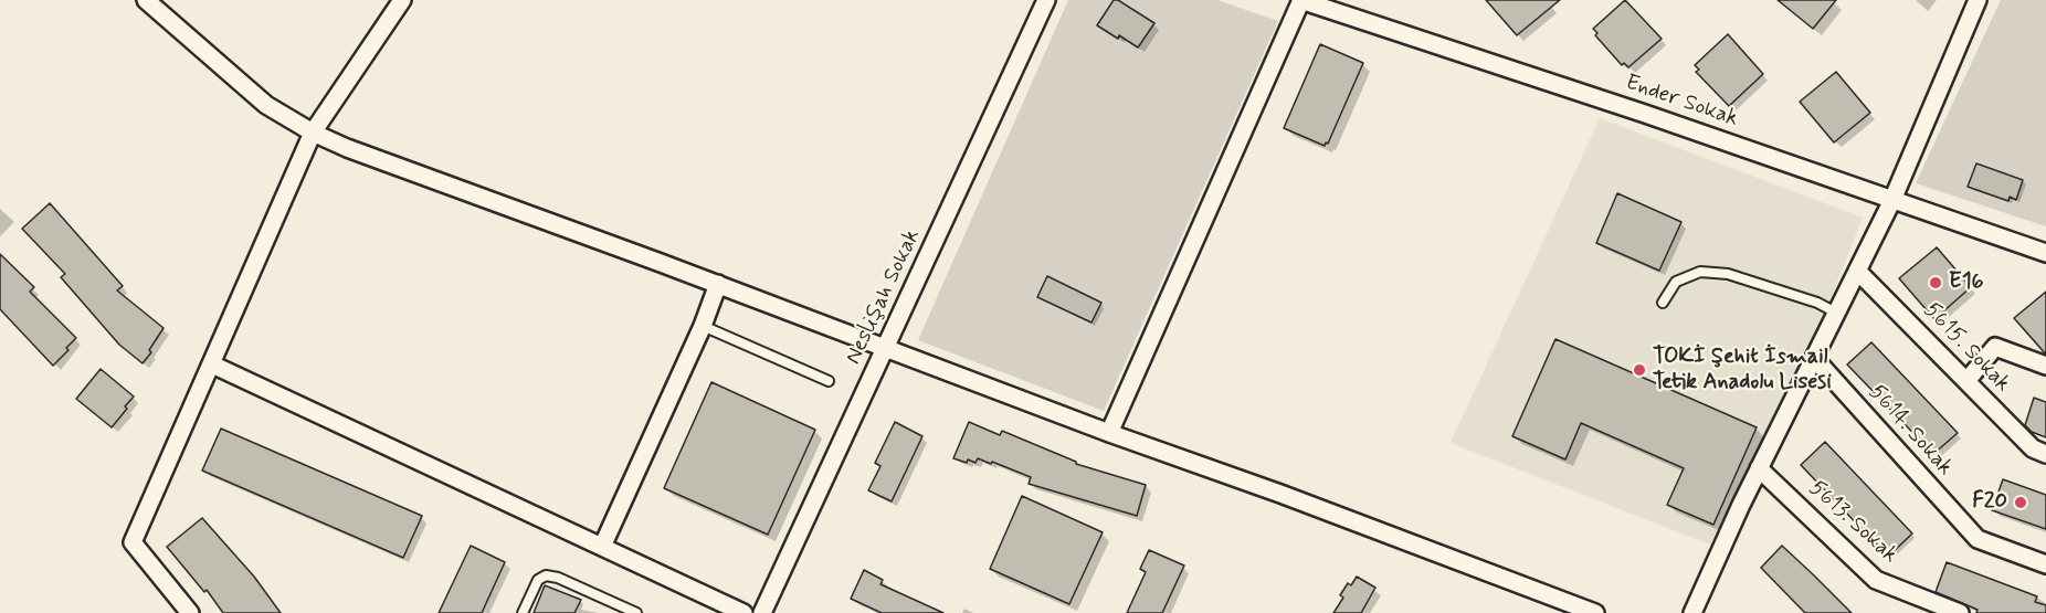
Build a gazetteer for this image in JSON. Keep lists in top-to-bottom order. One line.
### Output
{"streets":{"street":["Ender Sokak","Neslişah Sokak","5615. Sokak","5614. Sokak","5613. Sokak"]},"places":["E16","TOKİ Şehit İsmail Tetik Anadolu Lisesi","F20"]}
